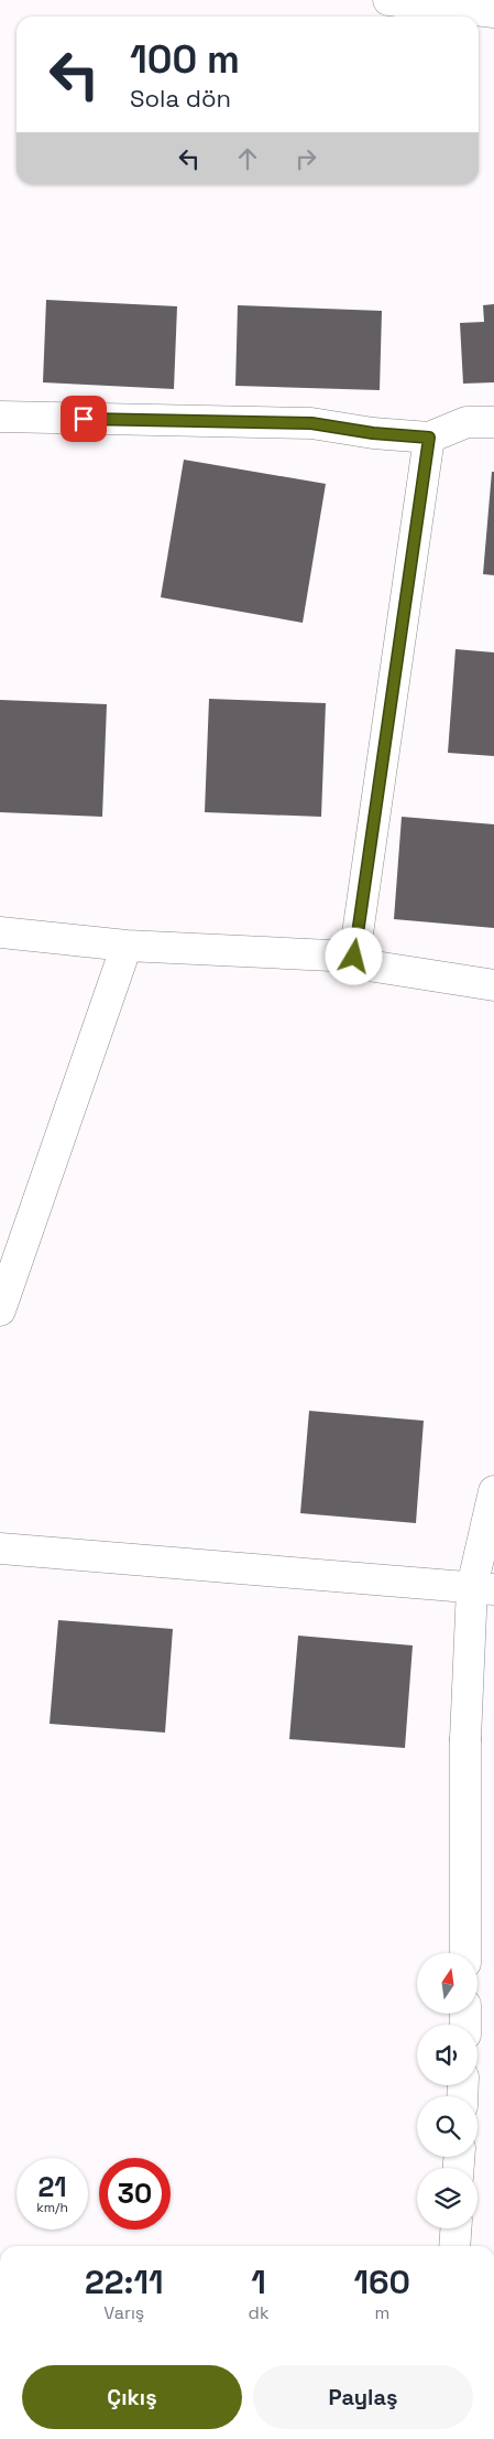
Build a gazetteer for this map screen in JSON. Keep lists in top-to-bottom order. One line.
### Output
{"north":"top","page":{"turn":["100 m","Sola dön"],"speed":"21 km/h","limit":"30","eta":["22:11","Varış","1","dk","160","m"],"buttons":["Çıkış","Paylaş"]}}
